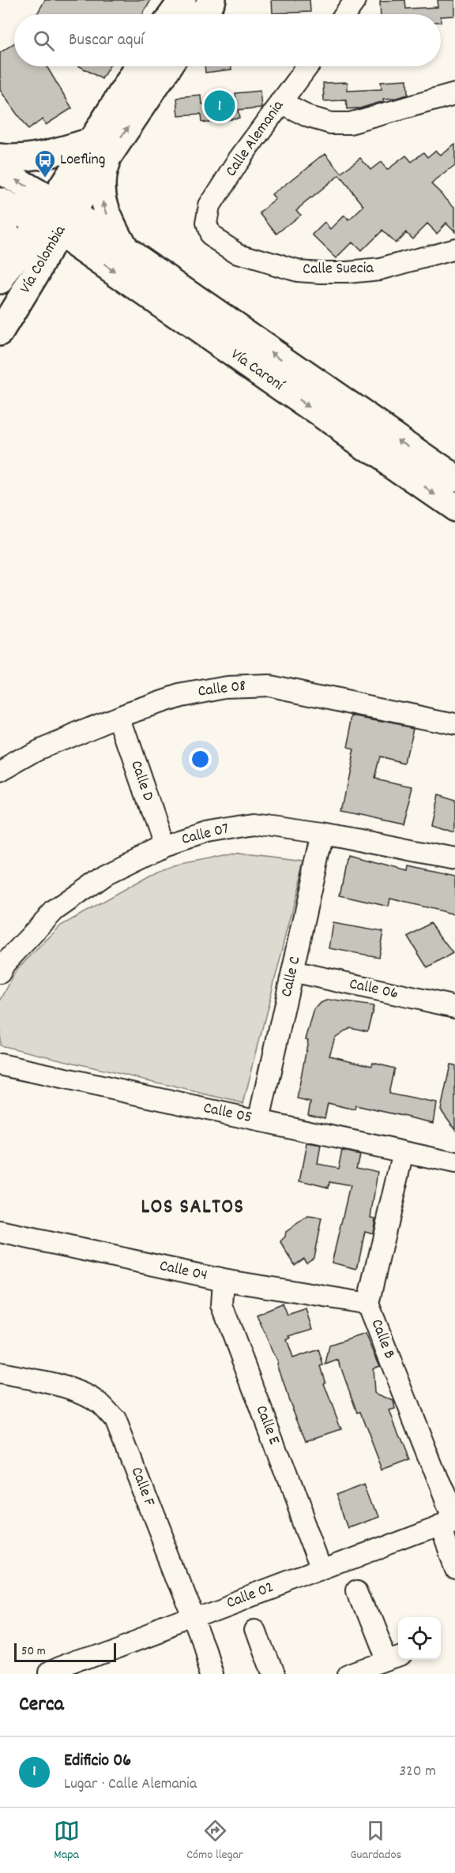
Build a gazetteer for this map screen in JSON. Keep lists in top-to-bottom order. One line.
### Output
{"streets":{"main road":["Vía Colombia","Vía Caroní"],"street":["Calle Alemania","Calle Suecia","Calle 08","Calle D","Calle 07","Calle C","Calle 06","Calle 05","Calle 04","Calle B","Calle E","Calle F","Calle 02"]},"crossings":[["Calle Alemania","Calle Suecia"],["Vía Colombia","Vía Caroní"],["Calle 08","Calle D"],["Calle D","Calle 07"],["Calle 07","Calle C"],["Calle C","Calle 06"],["Calle C","Calle 05"],["Calle 05","Calle B"],["Calle 04","Calle B"],["Calle 04","Calle E"],["Calle B","Calle 02"],["Calle E","Calle 02"],["Calle F","Calle 02"]],"districts":["LOS SALTOS"],"places":{"bus stop":["Loefling"]},"scale_bar":"50 m","page":{"search":"Buscar aquí","pins":"1","scale":"50 m","heading":"Cerca","list":[{"mark":"1","name":"Edificio 06","note":"Lugar · Calle Alemania","value":"320 m"}],"nav":["Mapa","Cómo llegar","Guardados"]}}
